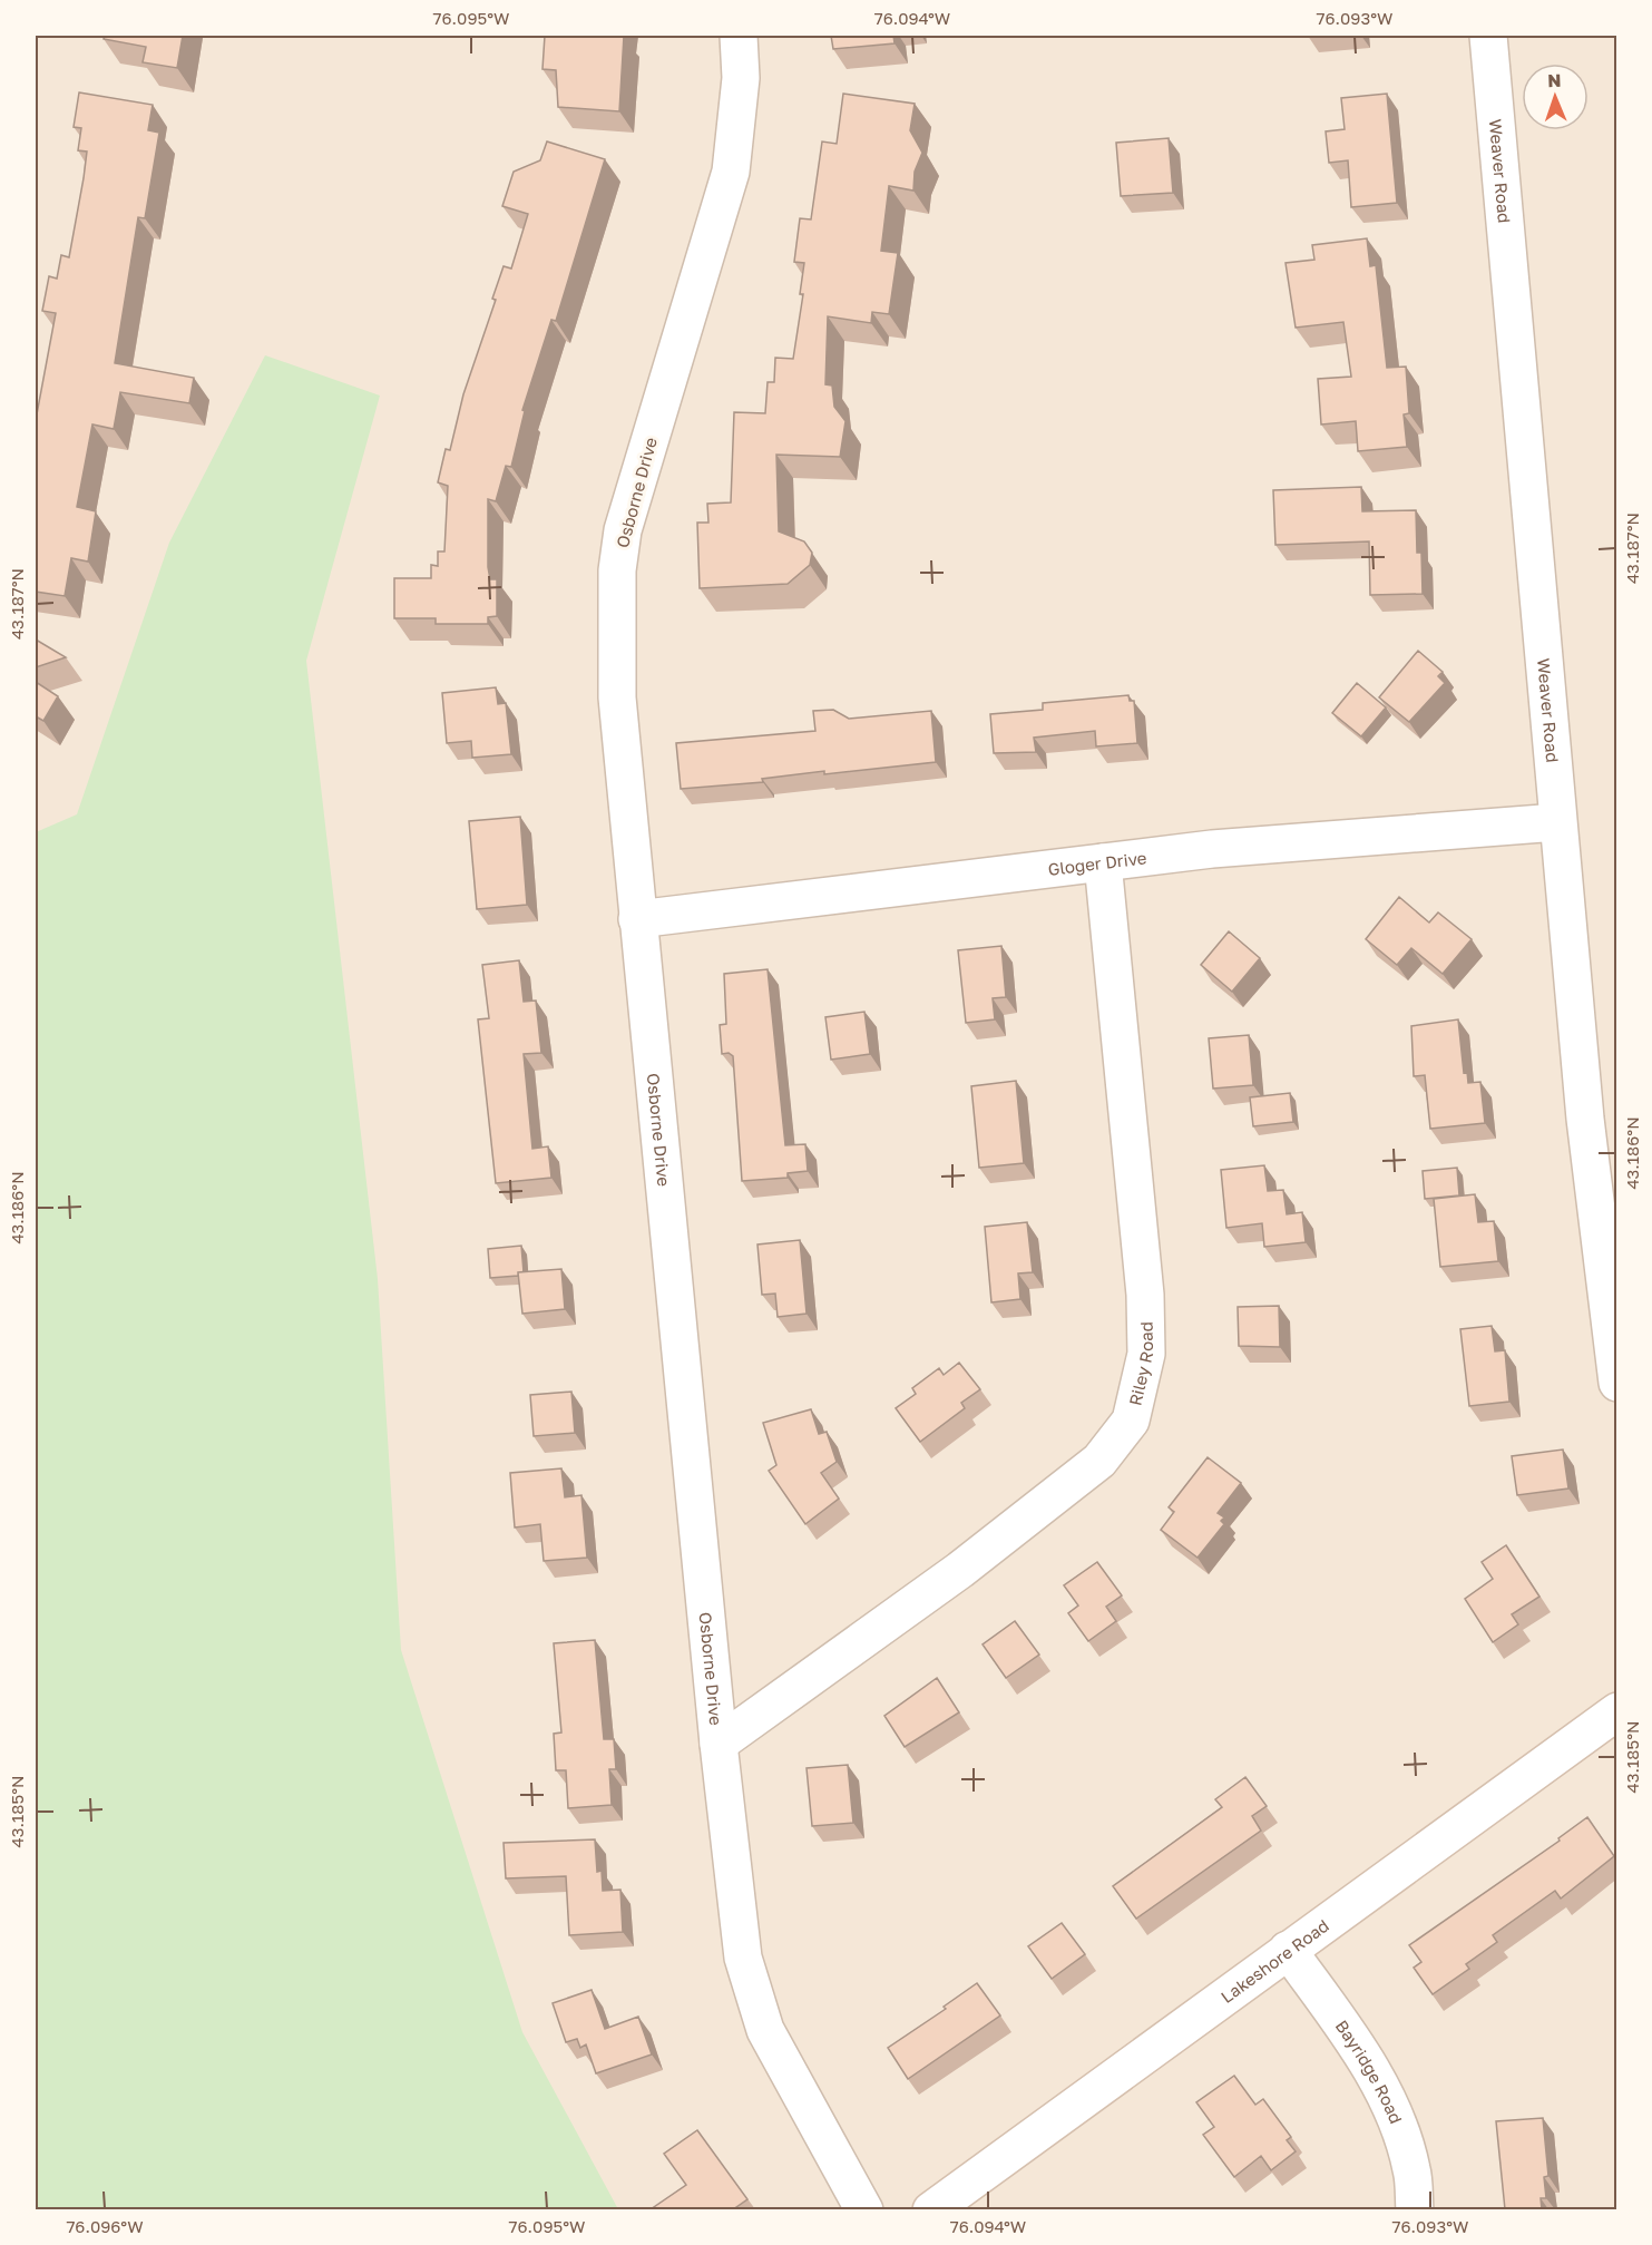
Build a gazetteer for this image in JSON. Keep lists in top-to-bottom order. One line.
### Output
{"streets":{"street":["Weaver Road","Osborne Drive","Gloger Drive","Riley Road","Lakeshore Road","Bayridge Road"]},"crossings":[["Weaver Road","Gloger Drive"],["Osborne Drive","Gloger Drive"],["Osborne Drive","Riley Road"],["Gloger Drive","Riley Road"],["Lakeshore Road","Bayridge Road"]],"north":"top","coordinates":["76.095°W","76.094°W","76.093°W","43.187°N","43.186°N","43.185°N","76.096°W"]}
